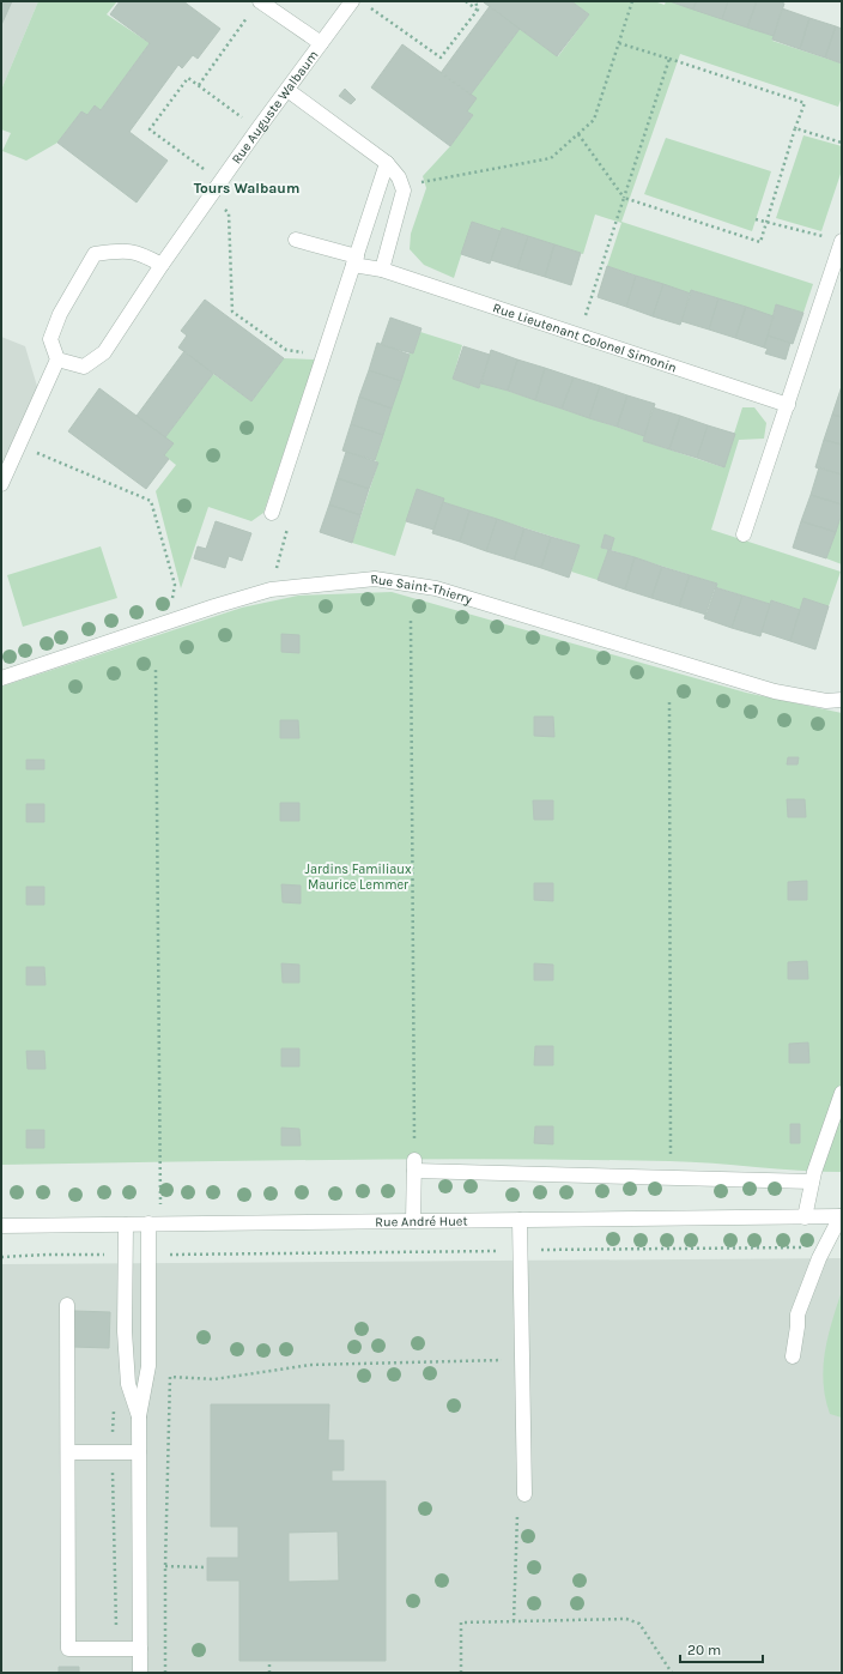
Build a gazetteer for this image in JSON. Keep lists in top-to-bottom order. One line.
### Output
{"streets":{"street":["Rue Auguste Walbaum","Rue Lieutenant Colonel Simonin","Rue Saint-Thierry","Rue André Huet"]},"districts":["Tours Walbaum"],"parks":["Jardins Familiaux Maurice Lemmer"],"scale_bar":"20 m"}
